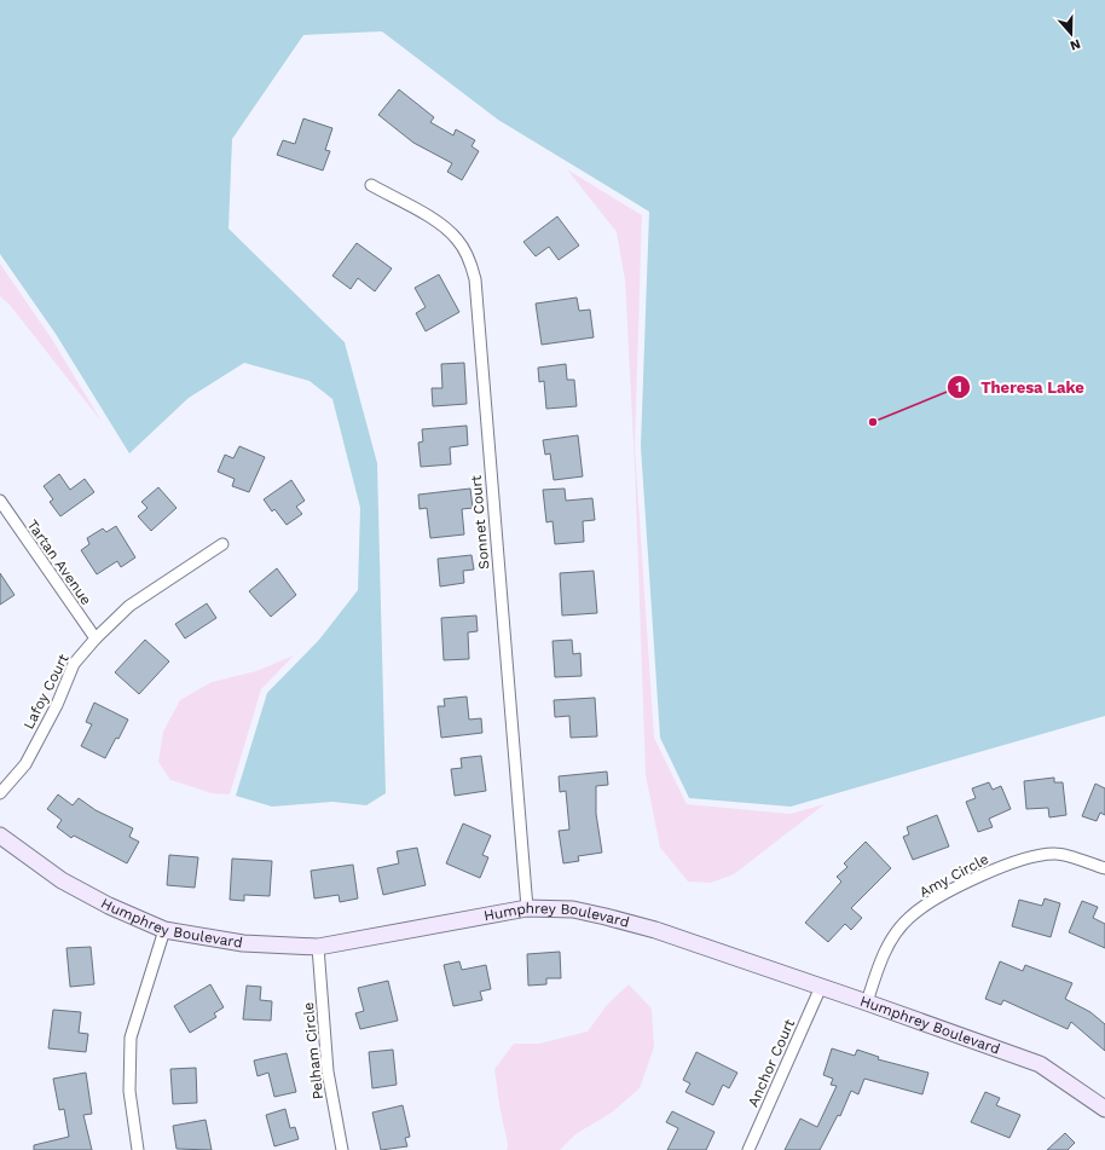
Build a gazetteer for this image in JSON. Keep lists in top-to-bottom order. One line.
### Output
{"streets":{"street":["Sonnet Court","Tartan Avenue","Lafoy Court","Amy Circle","Humphrey Boulevard","Pelham Circle","Anchor Court"]},"crossings":[["Sonnet Court","Humphrey Boulevard"],["Tartan Avenue","Lafoy Court"],["Amy Circle","Humphrey Boulevard"],["Humphrey Boulevard","Pelham Circle"],["Humphrey Boulevard","Anchor Court"]],"places":["Theresa Lake"],"north":"bottom"}
